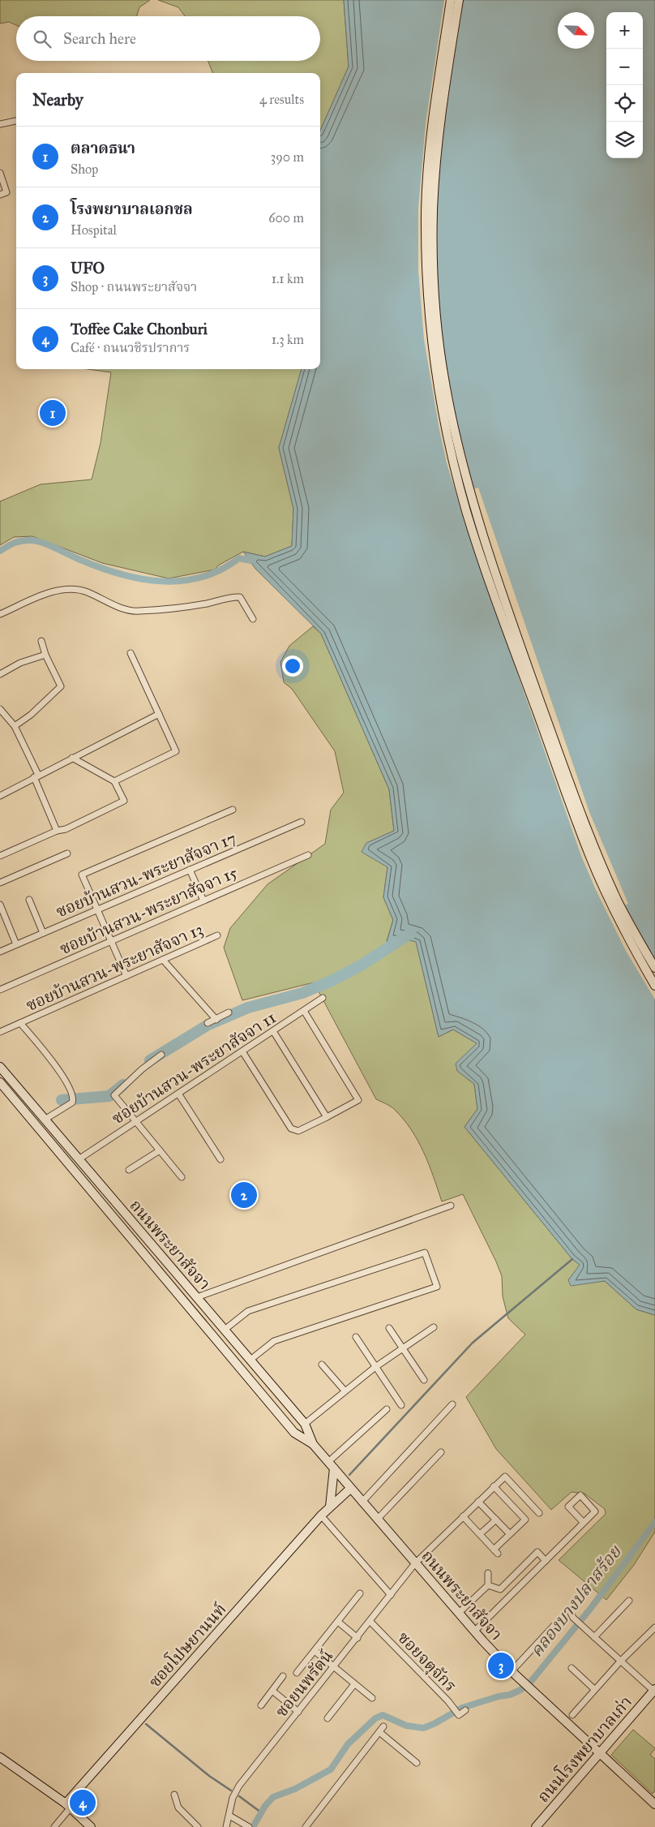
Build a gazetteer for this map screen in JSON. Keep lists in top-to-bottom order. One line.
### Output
{"streets":{"main road":["ถนนพระยาสัจจา","ซอยโปษยานนท์","ถนนโรงพยาบาลเก่า"],"street":["ซอยบ้านสวน-พระยาสัจจา 17","ซอยบ้านสวน-พระยาสัจจา 15","ซอยบ้านสวน-พระยาสัจจา 13","ซอยบ้านสวน-พระยาสัจจา 11","ซอยจตุจักร","ซอยนพรัตน์"]},"crossings":[["ซอยบ้านสวน-พระยาสัจจา 11","ถนนพระยาสัจจา"],["ถนนพระยาสัจจา","ซอยโปษยานนท์"],["ถนนพระยาสัจจา","ซอยนพรัตน์"],["ถนนพระยาสัจจา","ถนนโรงพยาบาลเก่า"],["ซอยจตุจักร","ซอยนพรัตน์"]],"water":["คลองบางปลาสร้อย"],"north":"bottom right","page":{"map_buttons":["+","−"],"search":"Search here","heading":["Nearby","4 results"],"list":[{"mark":"1","name":"ตลาดธนา","note":"Shop","value":"390 m"},{"mark":"2","name":"โรงพยาบาลเอกชล","note":"Hospital","value":"600 m"},{"mark":"3","name":"UFO","note":"Shop · ถนนพระยาสัจจา","value":"1.1 km"},{"mark":"4","name":"Toffee Cake Chonburi","note":"Café · ถนนวชิรปราการ","value":"1.3 km"}],"pins":["1","2","3","4"]}}
